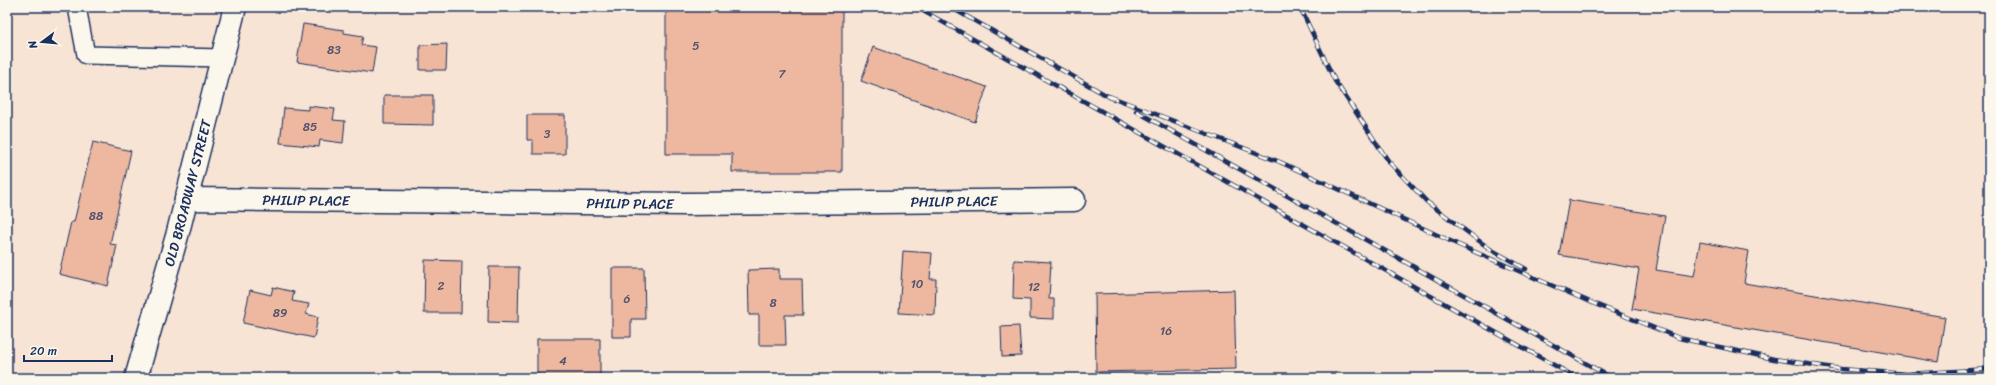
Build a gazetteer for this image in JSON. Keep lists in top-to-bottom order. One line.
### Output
{"streets":{"street":["OLD BROADWAY STREET","PHILIP PLACE"]},"crossings":[["OLD BROADWAY STREET","PHILIP PLACE"]],"house_numbers":["5","83","7","85","3","88","10","2","12","6","8","89","16","4"],"scale_bar":"20 m","north":"left"}
